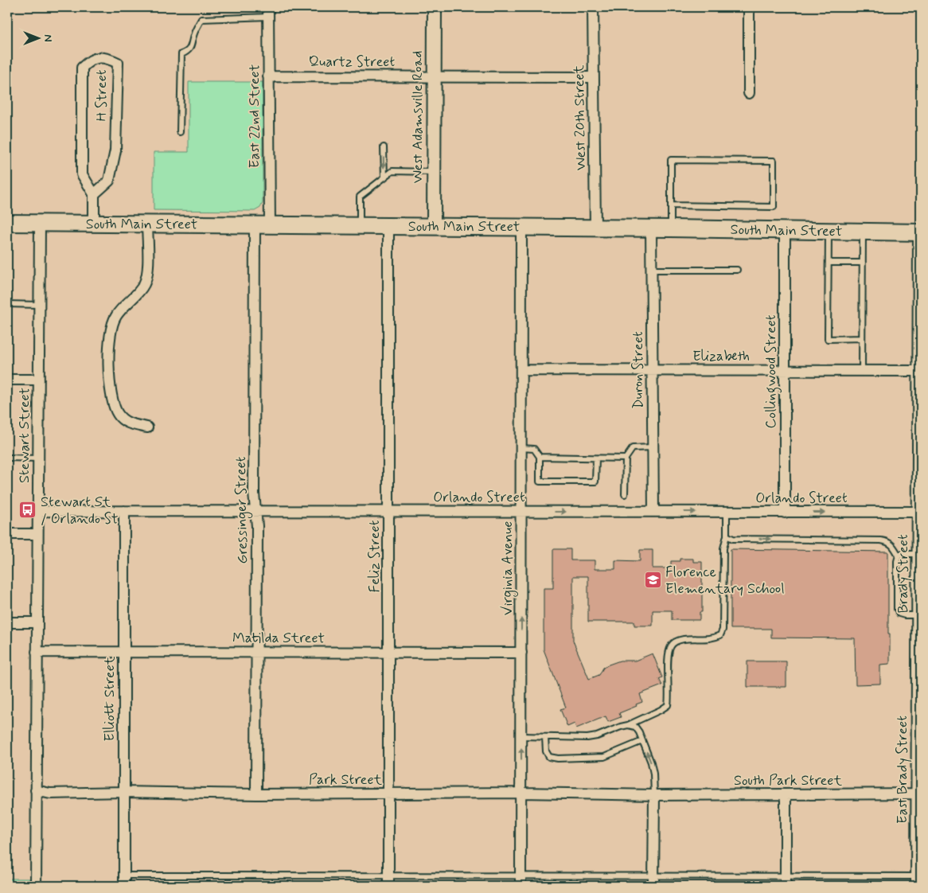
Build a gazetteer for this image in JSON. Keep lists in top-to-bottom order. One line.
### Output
{"streets":{"main road":["South Main Street"],"street":["Quartz Street","H Street","East 22nd Street","West Adamsville Road","West 20th Street","Elizabeth","Duron Street","Collingwood Street","Stewart Street","Orlando Street","Gressinger Street","Feliz Street","Virginia Avenue","Brady Street","Matilda Street","Elliott Street","East Brady Street","Park Street","South Park Street"]},"crossings":[["Quartz Street","East 22nd Street"],["Quartz Street","West Adamsville Road"],["Quartz Street","West 20th Street"],["East 22nd Street","South Main Street"],["East 22nd Street","Gressinger Street"],["West Adamsville Road","South Main Street"],["West 20th Street","South Main Street"],["South Main Street","Duron Street"],["South Main Street","Collingwood Street"],["South Main Street","Stewart Street"],["South Main Street","Gressinger Street"],["South Main Street","Feliz Street"],["South Main Street","Virginia Avenue"],["South Main Street","Brady Street"],["Elizabeth","Duron Street"],["Elizabeth","Collingwood Street"],["Elizabeth","Virginia Avenue"],["Elizabeth","Brady Street"],["Duron Street","Orlando Street"],["Collingwood Street","Orlando Street"],["Stewart Street","Orlando Street"],["Stewart Street","Matilda Street"],["Stewart Street","Park Street"],["Orlando Street","Gressinger Street"],["Orlando Street","Feliz Street"],["Orlando Street","Virginia Avenue"],["Orlando Street","Brady Street"],["Orlando Street","Elliott Street"],["Gressinger Street","Matilda Street"],["Gressinger Street","Park Street"],["Feliz Street","Matilda Street"],["Feliz Street","Park Street"],["Virginia Avenue","Matilda Street"],["Virginia Avenue","Park Street"],["Brady Street","East Brady Street"],["Matilda Street","Elliott Street"],["Elliott Street","Park Street"],["East Brady Street","South Park Street"],["Park Street","South Park Street"]],"one_way":["Orlando Street"],"places":{"bus stop":["Stewart St / Orlando St"],"school or university":["Florence Elementary School"]},"north":"right"}
